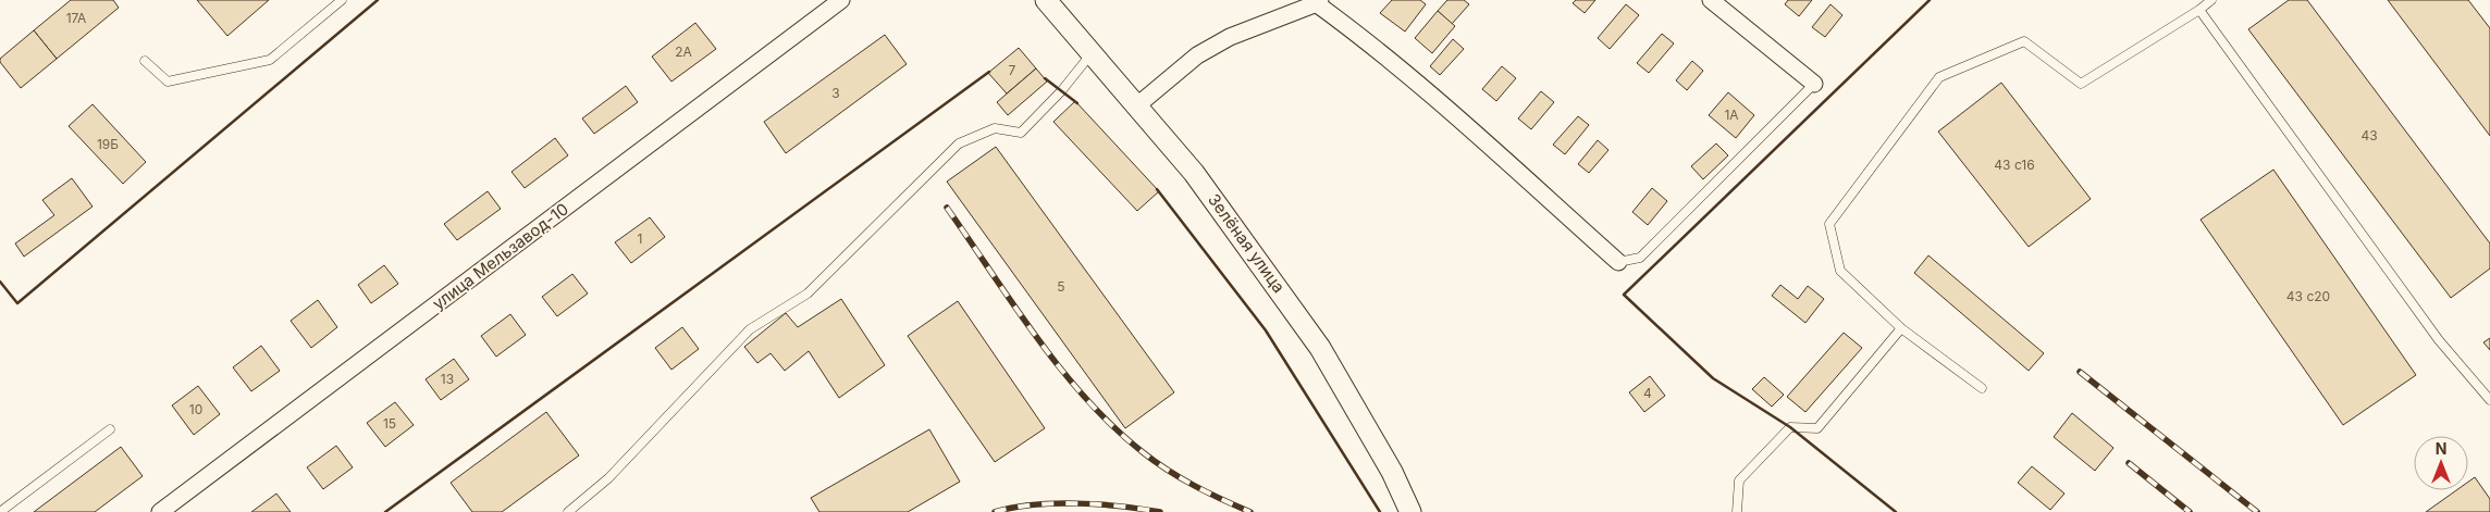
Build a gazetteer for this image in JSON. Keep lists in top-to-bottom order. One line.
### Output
{"streets":{"street":["Зелёная улица","улица Мельзавод-10"]},"house_numbers":["17А","2А","7","3","1А","4З","19Б","4З с16","1","5","4З с20","13","4","10","15"],"north":"top"}
